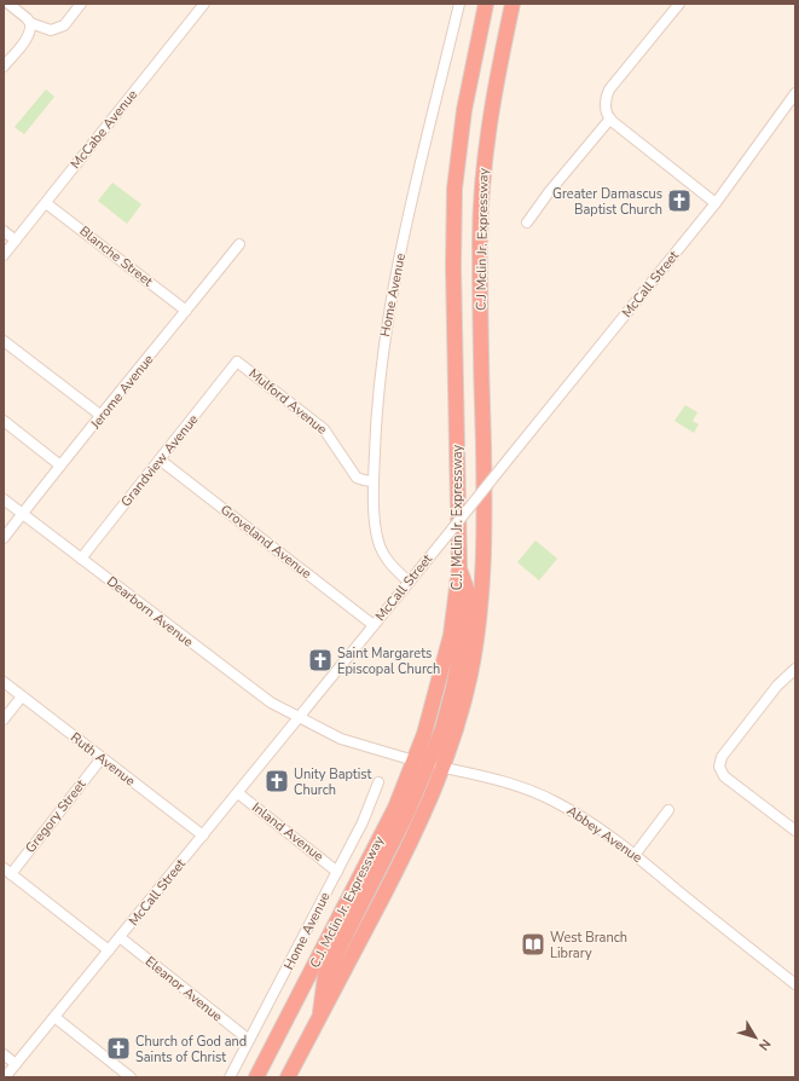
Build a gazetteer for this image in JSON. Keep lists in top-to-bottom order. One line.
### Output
{"streets":{"highway":["C.J Mclin Jr. Expressway","C.J. Mclin Jr. Expressway"],"street":["McCabe Avenue","Blanche Street","McCall Street","Home Avenue","Jerome Avenue","Mulford Avenue","Grandview Avenue","Groveland Avenue","Dearborn Avenue","Ruth Avenue","Gregory Street","Inland Avenue","Abbey Avenue","Eleanor Avenue"]},"crossings":[["McCabe Avenue","Blanche Street"],["C.J Mclin Jr. Expressway","C.J. Mclin Jr. Expressway"],["Blanche Street","Jerome Avenue"],["McCall Street","Home Avenue"],["McCall Street","Groveland Avenue"],["McCall Street","Dearborn Avenue"],["McCall Street","Ruth Avenue"],["McCall Street","Inland Avenue"],["McCall Street","Abbey Avenue"],["McCall Street","Eleanor Avenue"],["Home Avenue","Mulford Avenue"],["Home Avenue","Inland Avenue"],["Home Avenue","Eleanor Avenue"],["Jerome Avenue","Dearborn Avenue"],["Mulford Avenue","Grandview Avenue"],["Grandview Avenue","Groveland Avenue"],["Grandview Avenue","Dearborn Avenue"],["C.J. Mclin Jr. Expressway","Abbey Avenue"],["Dearborn Avenue","Abbey Avenue"],["Ruth Avenue","Gregory Street"]],"places":{"church":["Greater Damascus Baptist Church","Saint Margarets Episcopal Church","Unity Baptist Church","Church of God and Saints of Christ"],"library":["West Branch Library"]},"north":"bottom right"}
